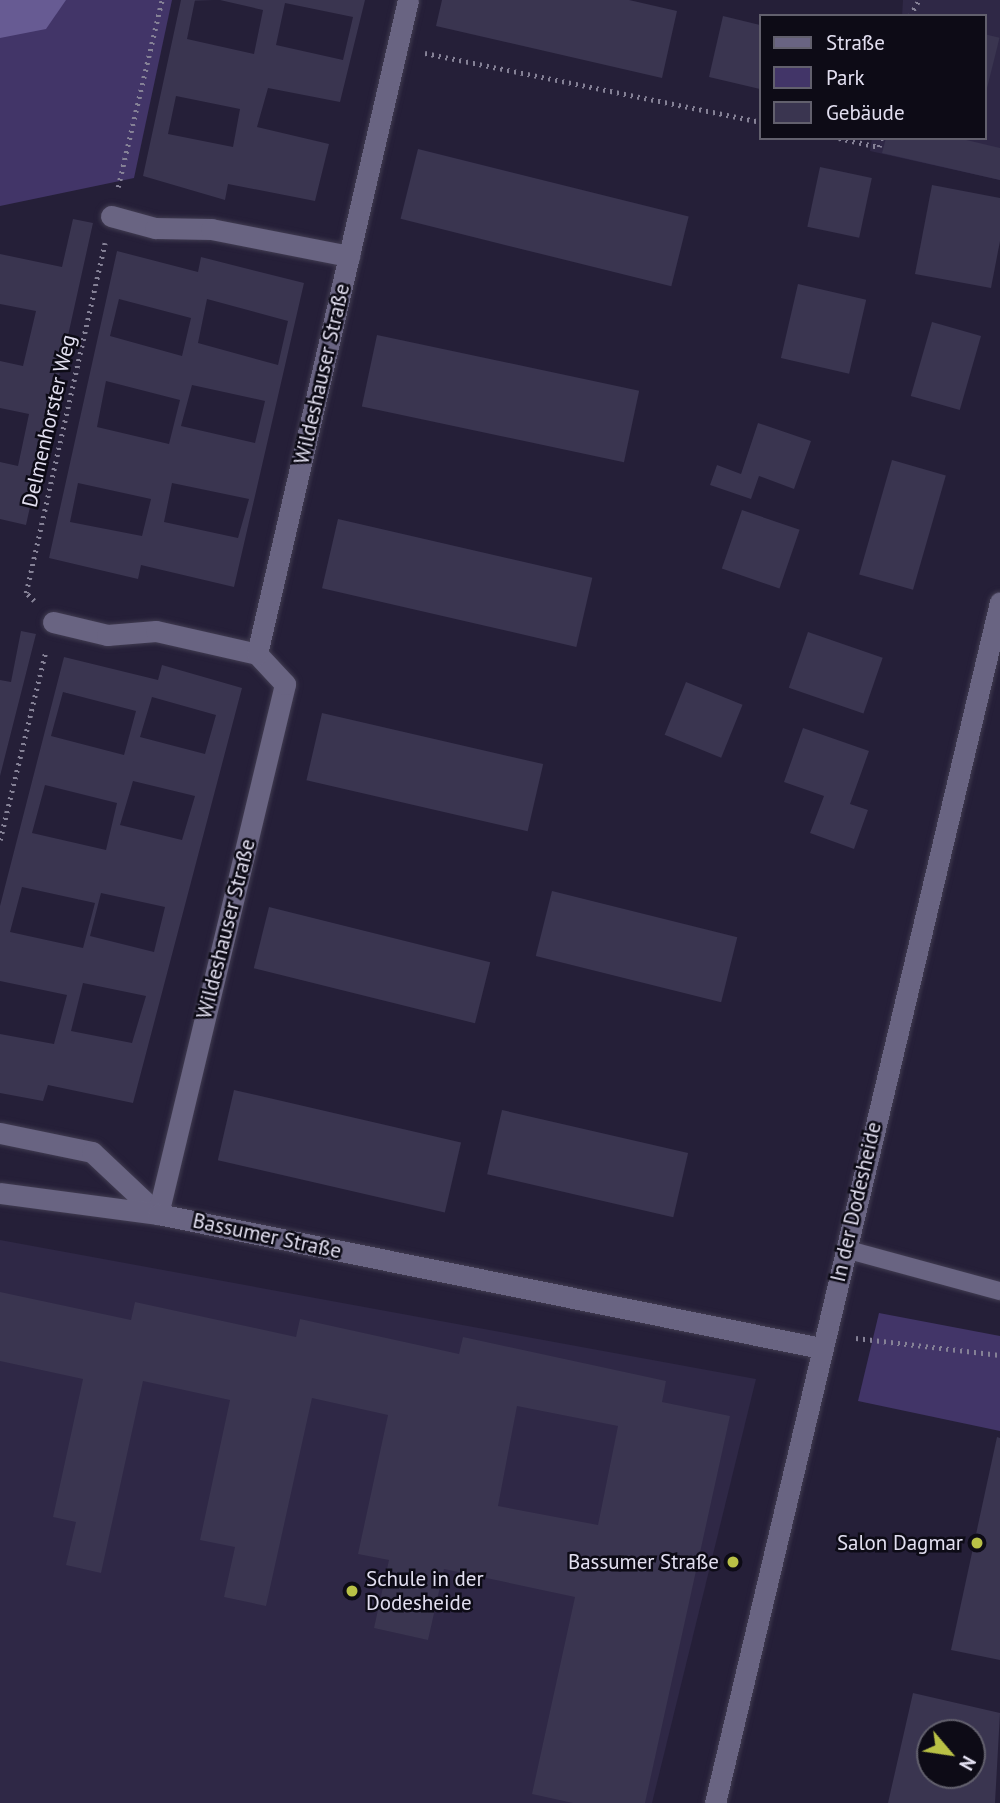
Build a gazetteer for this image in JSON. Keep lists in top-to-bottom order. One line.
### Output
{"streets":{"street":["Wildeshauser Straße","In der Dodesheide","Bassumer Straße"],"path":["Delmenhorster Weg"]},"crossings":[["Wildeshauser Straße","Delmenhorster Weg"],["Wildeshauser Straße","Bassumer Straße"],["In der Dodesheide","Bassumer Straße"]],"places":["Salon Dagmar","Bassumer Straße","Schule in der Dodesheide"],"legend":["Straße","Park","Gebäude"],"north":"bottom right"}
